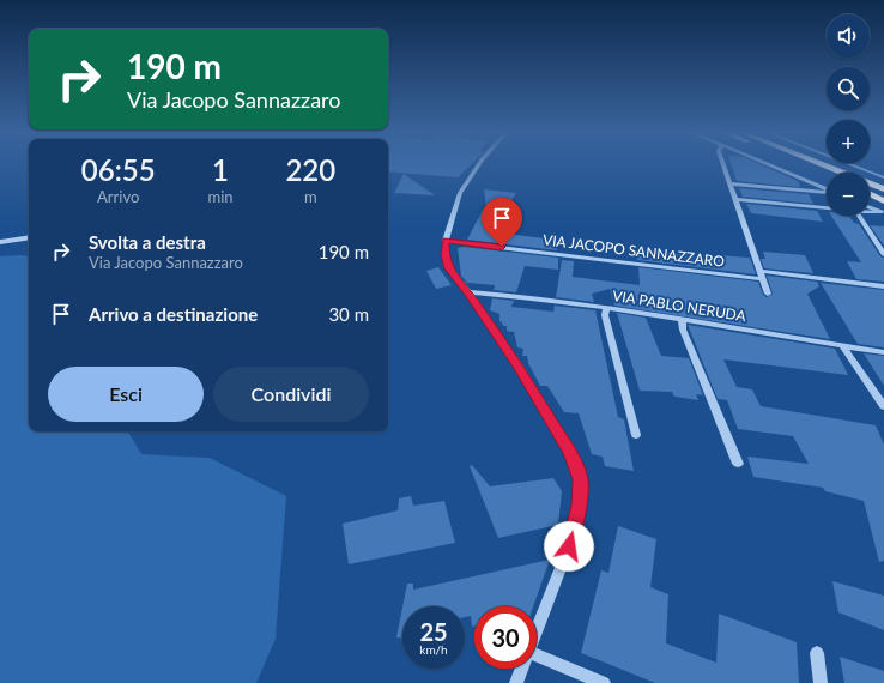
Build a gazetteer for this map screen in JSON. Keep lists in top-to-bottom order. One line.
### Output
{"streets":{"street":["VIA JACOPO SANNAZZARO","VIA PABLO NERUDA"]},"page":{"map_buttons":["+","−"],"turn":["190 m","Via Jacopo Sannazzaro"],"eta":["06:55","Arrivo","1","min","220","m"],"list":[{"name":"Svolta a destra","note":"Via Jacopo Sannazzaro","value":"190 m"},{"name":"Arrivo a destinazione","value":"30 m"}],"buttons":["Esci","Condividi"],"speed":"25 km/h","limit":"30"}}
